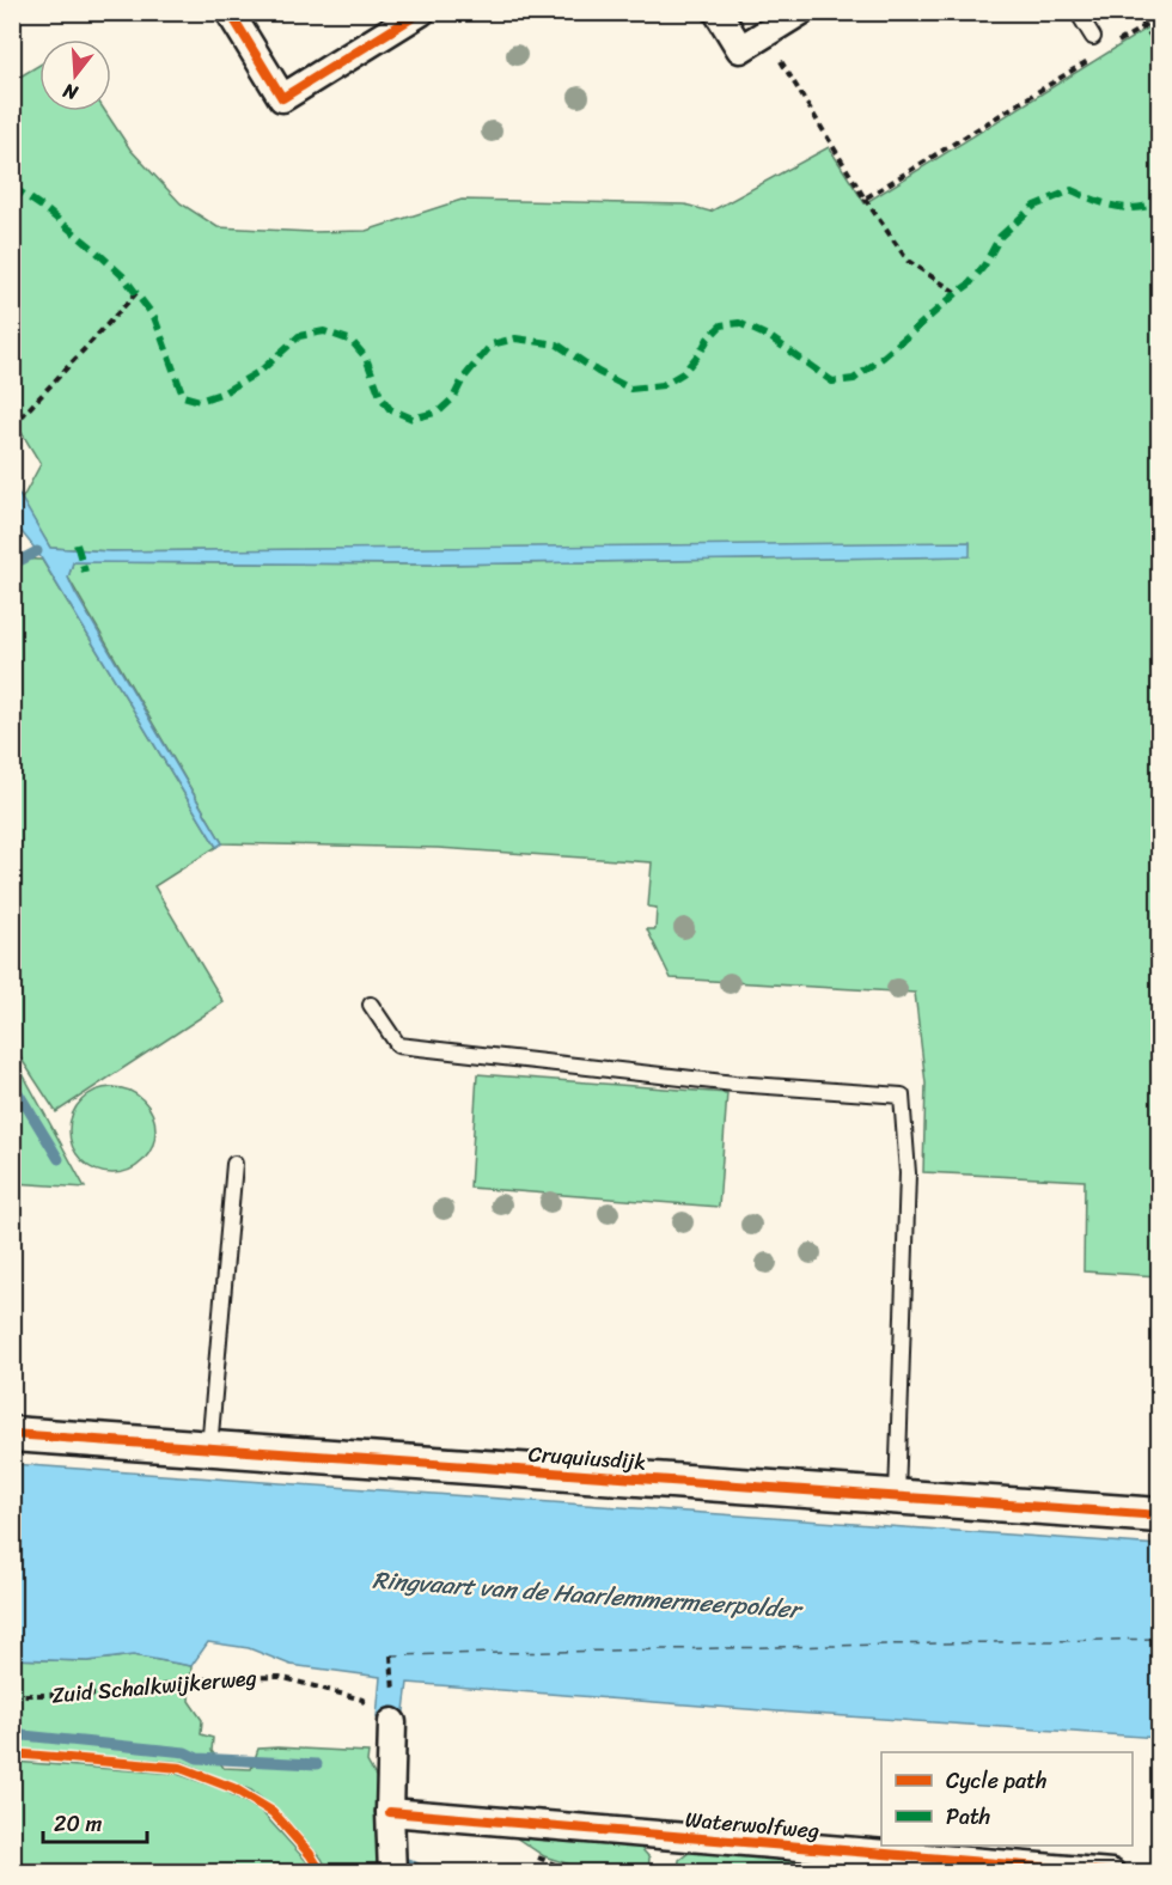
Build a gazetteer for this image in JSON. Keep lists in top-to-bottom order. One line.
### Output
{"streets":{"street":["Cruquiusdijk","Waterwolfweg"],"path":["Zuid Schalkwijkerweg"]},"water":["Ringvaart van de Haarlemmermeerpolder"],"legend":["Cycle path","Path"],"scale_bar":"20 m","north":"bottom"}
